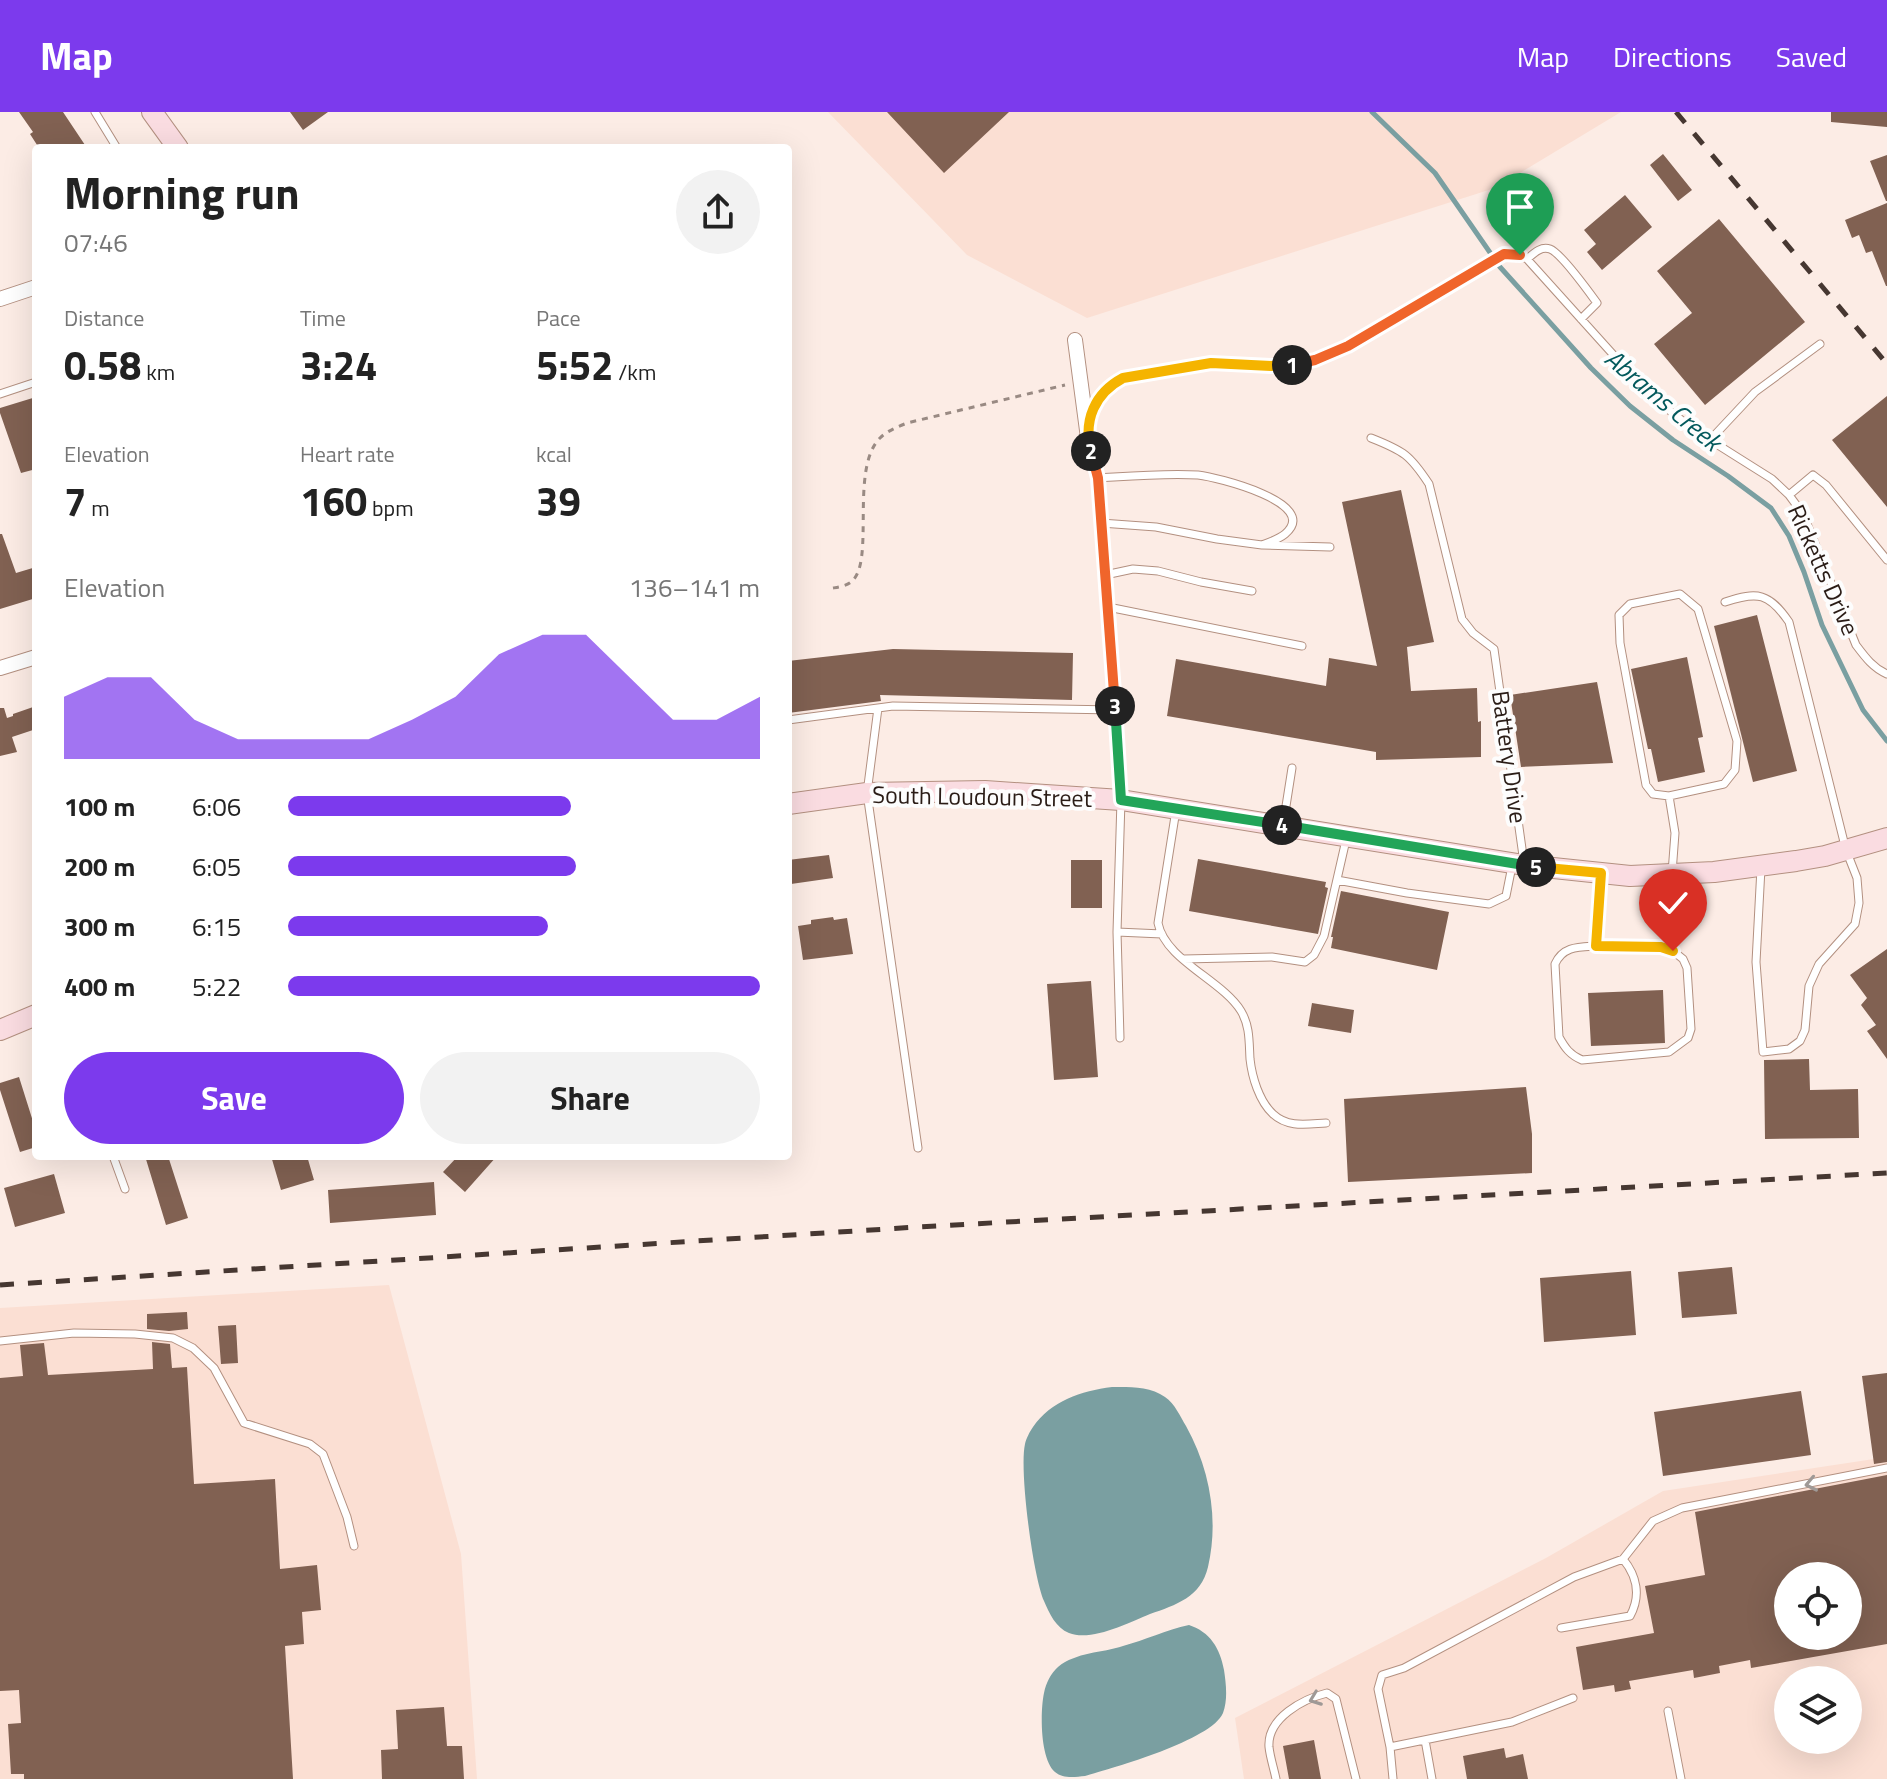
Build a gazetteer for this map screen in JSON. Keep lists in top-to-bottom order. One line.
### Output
{"streets":{"main road":["South Loudoun Street"],"lane":["Ricketts Drive","Battery Drive"]},"crossings":[["Battery Drive","South Loudoun Street"]],"water":["Abrams Creek"],"page":{"header":"Map","nav":["Map","Directions","Saved"],"heading":["Morning run","07:46"],"stats":[["Distance","0.58 km"],["Time","3:24"],["Pace","5:52 /km"],["Elevation","7 m"],["Heart rate","160 bpm"],["kcal","39"]],"pins":["1","2","3","4","5"],"chart":["Elevation","136–141 m"],"list":[{"name":"100 m","note":"6:06"},{"name":"200 m","note":"6:05"},{"name":"300 m","note":"6:15"},{"name":"400 m","note":"5:22"}],"buttons":["Save","Share"]}}
